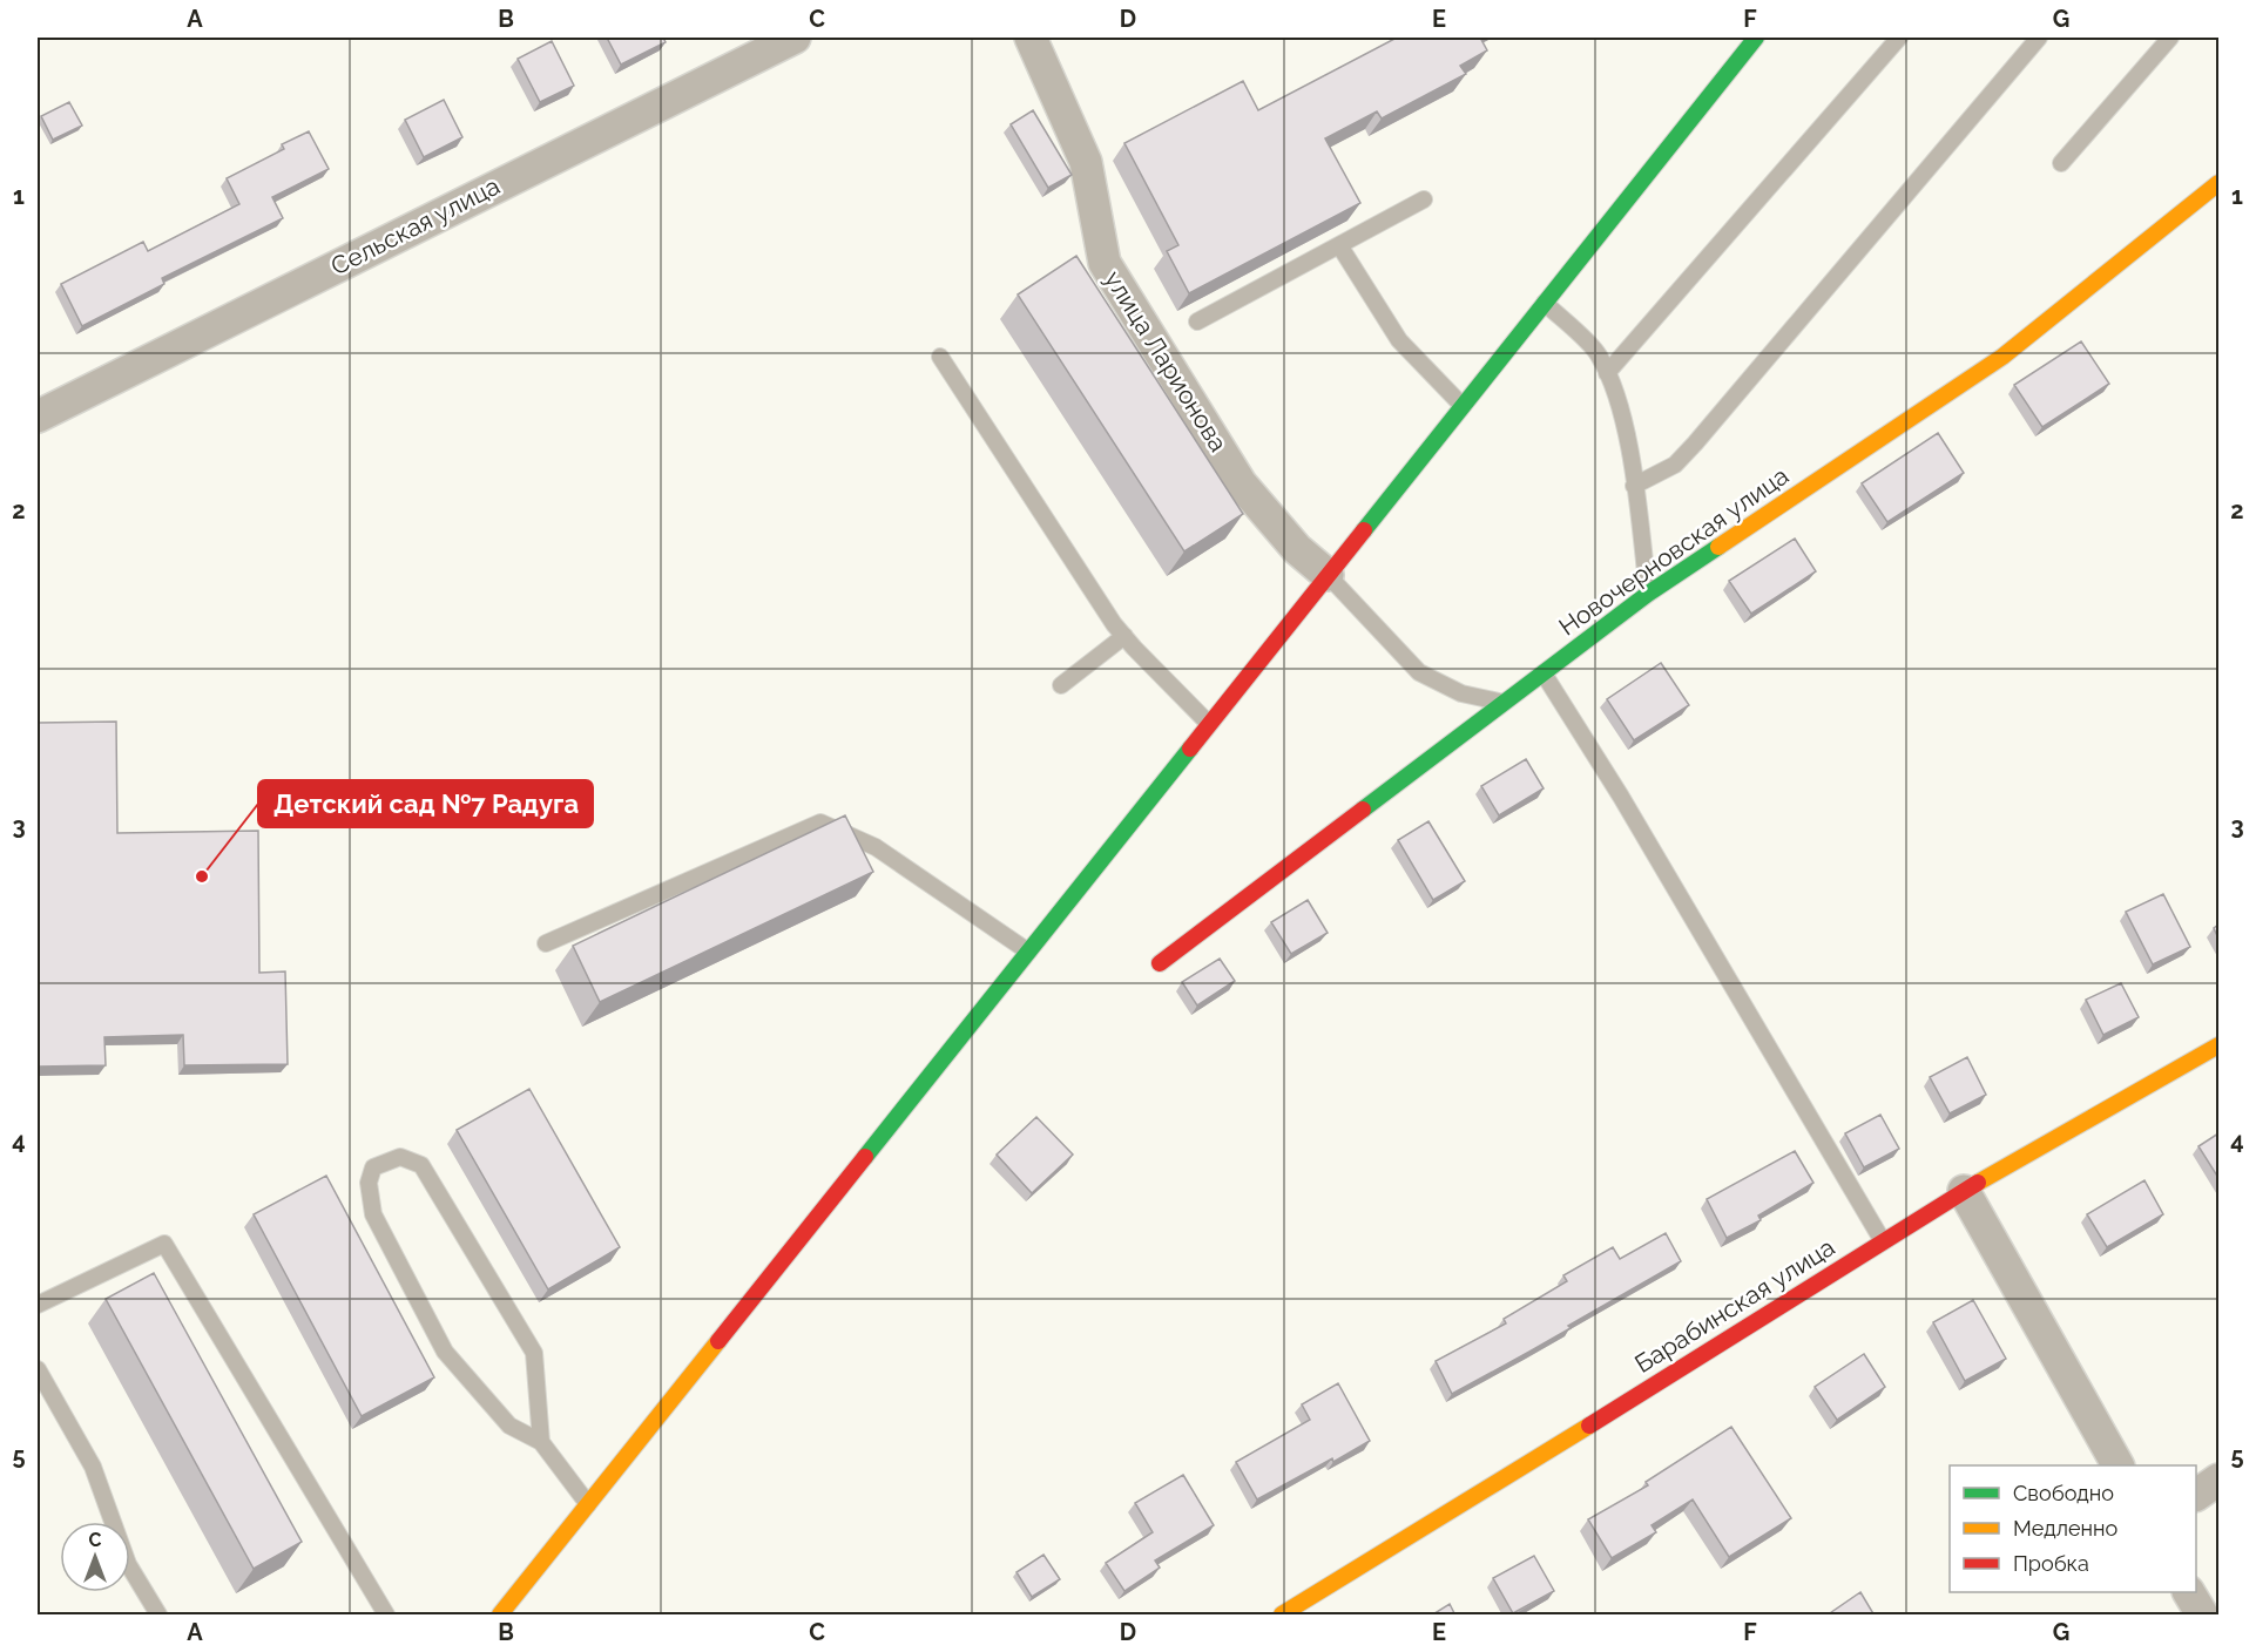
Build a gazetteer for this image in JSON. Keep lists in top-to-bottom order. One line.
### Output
{"streets":{"street":["Сельская улица","улица Ларионова","Новочерновская улица","Барабинская улица"]},"places":["Детский сад №7 Радуга"],"legend":["Свободно","Медленно","Пробка"],"north":"top","grid":{"columns":["A","B","C","D","E","F","G"],"rows":["1","2","3","4","5"]}}
